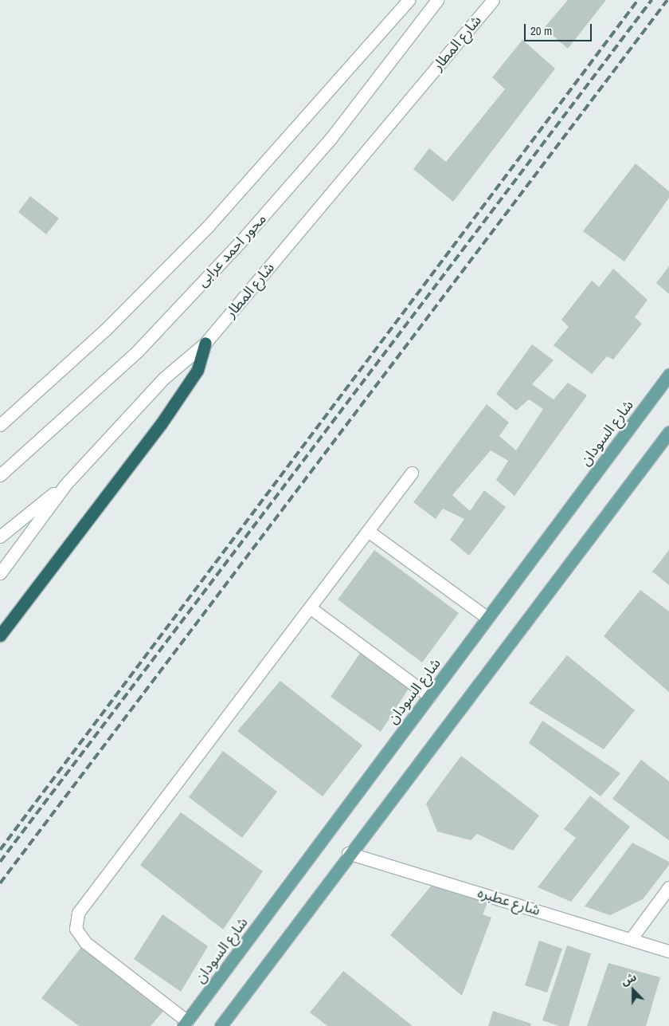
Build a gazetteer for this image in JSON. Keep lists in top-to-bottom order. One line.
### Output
{"streets":{"main road":["شارع السودان"],"street":["شارع المطار","محور احمد عرابى","شارع عطبره"]},"scale_bar":"20 m","north":"top"}
